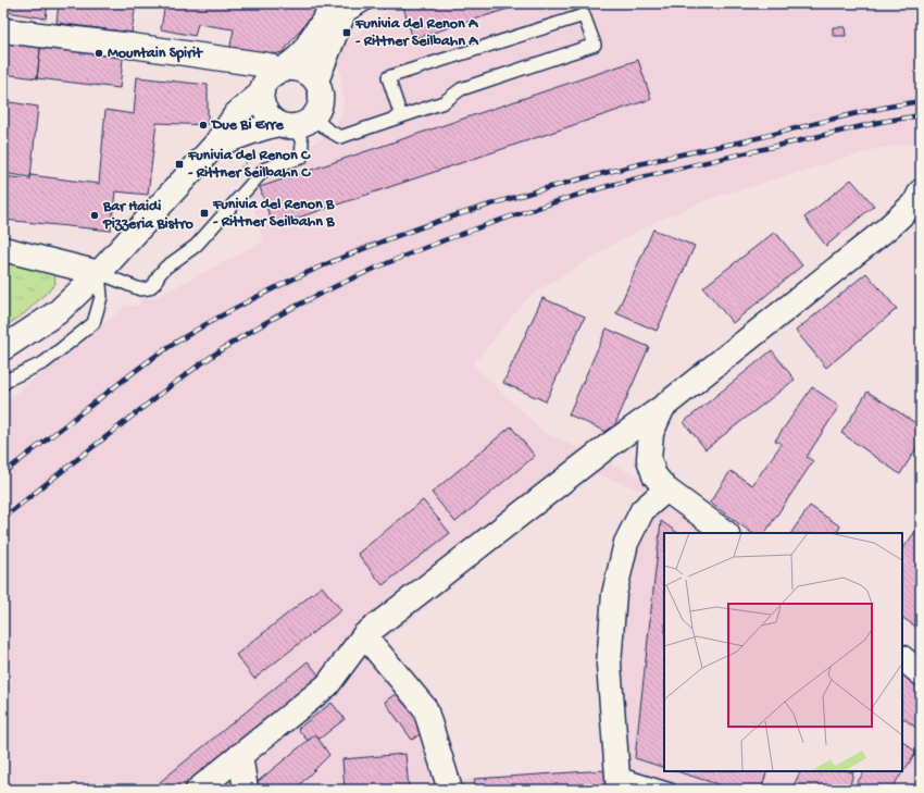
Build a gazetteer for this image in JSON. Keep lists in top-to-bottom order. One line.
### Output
{"places":{"transit":["Funivia del Renon A - Rittner Seilbahn A","Funivia del Renon C - Rittner Seilbahn C","Funivia del Renon B - Rittner Seilbahn B"],"other":["Mountain Spirit","Due Bi Erre","Bar Haidi Pizzeria Bistro"]}}
